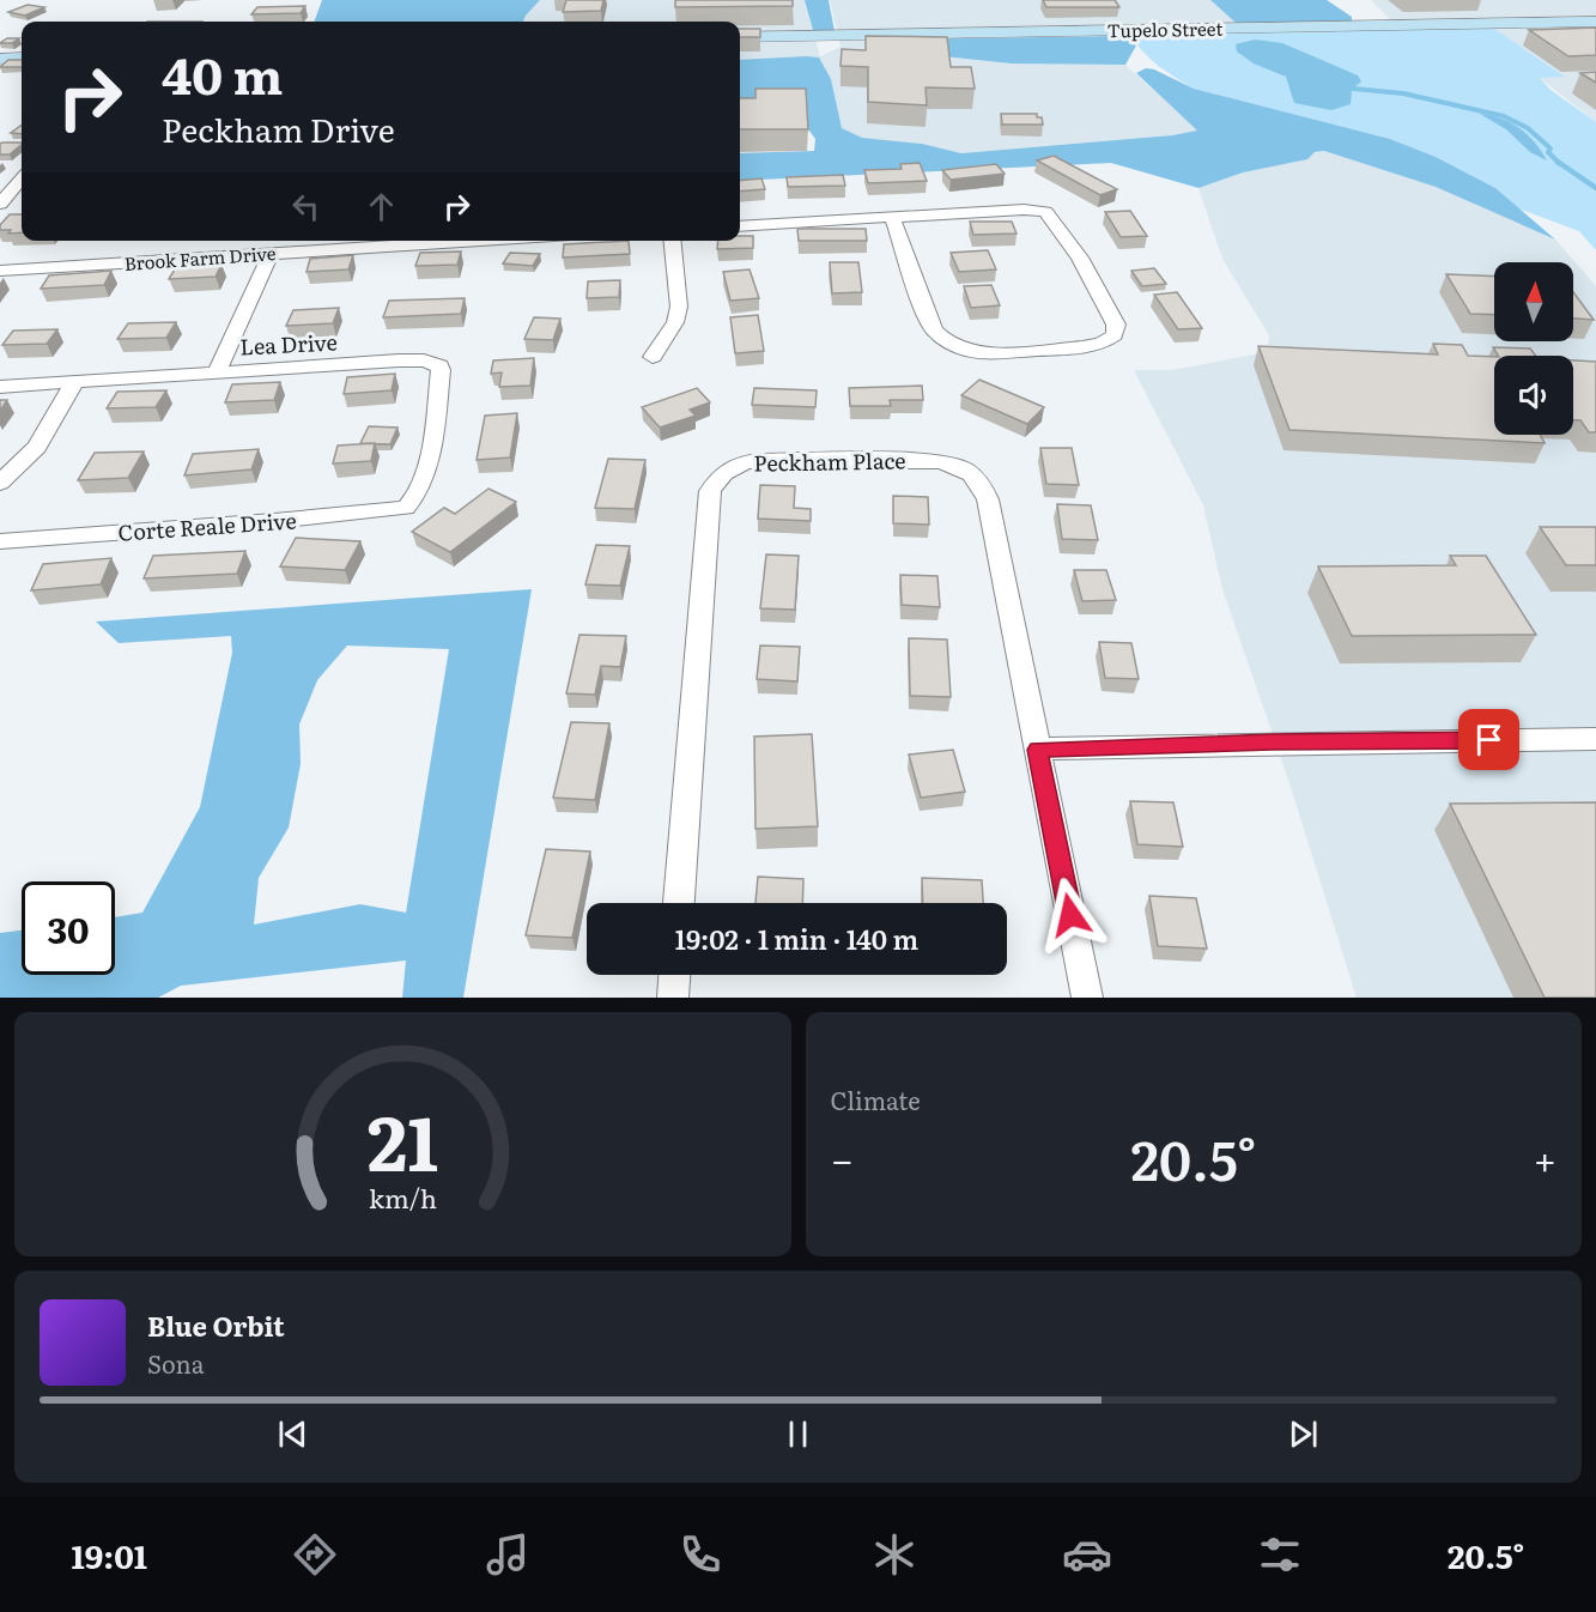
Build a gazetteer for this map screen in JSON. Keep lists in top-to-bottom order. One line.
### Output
{"streets":{"main road":["Tupelo Street"],"street":["Brook Farm Drive","Lea Drive","Peckham Place","Corte Reale Drive"]},"crossings":[["Lea Drive","Corte Reale Drive"]],"north":"top","page":{"turn":["40 m","Peckham Drive"],"limit":"30","trip":"19:02 · 1 min · 140 m","tile":"Climate","heat":["−","20.5°","+"],"song":["Blue Orbit","Sona"],"tabs":["19:01","20.5°"],"gauge":["21","km/h"]}}
